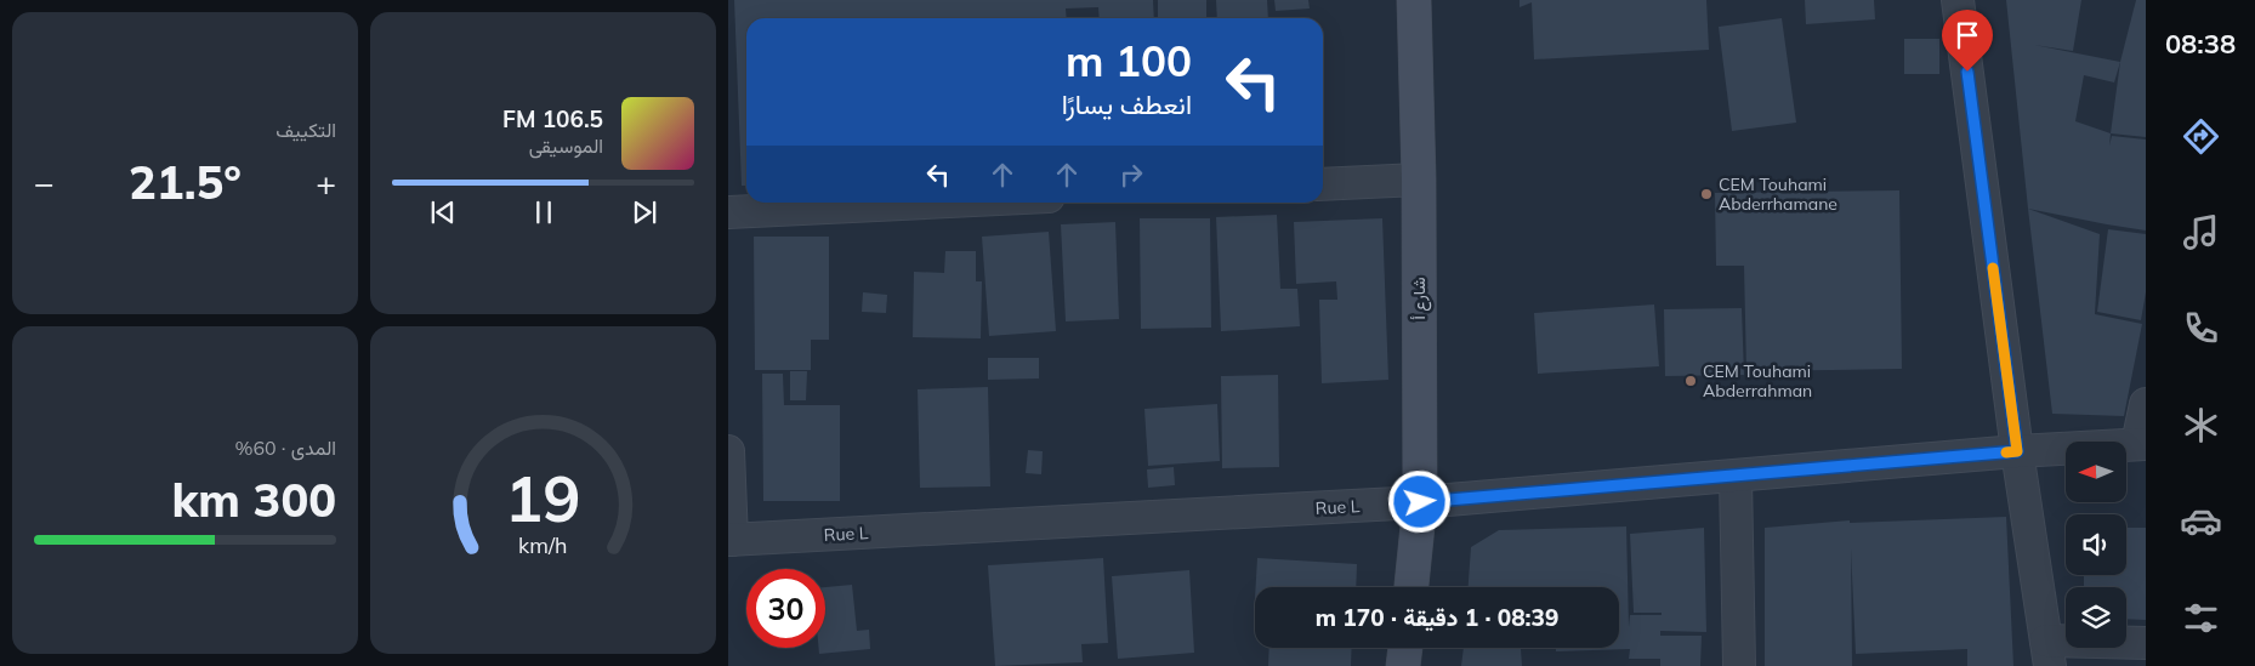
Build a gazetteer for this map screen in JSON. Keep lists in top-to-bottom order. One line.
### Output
{"streets":{"street":["شارع أ","Rue L"]},"crossings":[["شارع أ","Rue L"]],"places":["CEM Touhami Abderrhamane","CEM Touhami Abderrahman"],"north":"left","page":{"tabs":"08:38","tile":["التكييف",["المدى · 60%","300 km"]],"turn":["100 m","انعطف يسارًا"],"song":["106.5 FM","الموسيقى"],"heat":["−","21.5°","+"],"limit":"30","trip":"08:39 · 1 دقيقة · 170 m","gauge":["19","km/h"]}}
